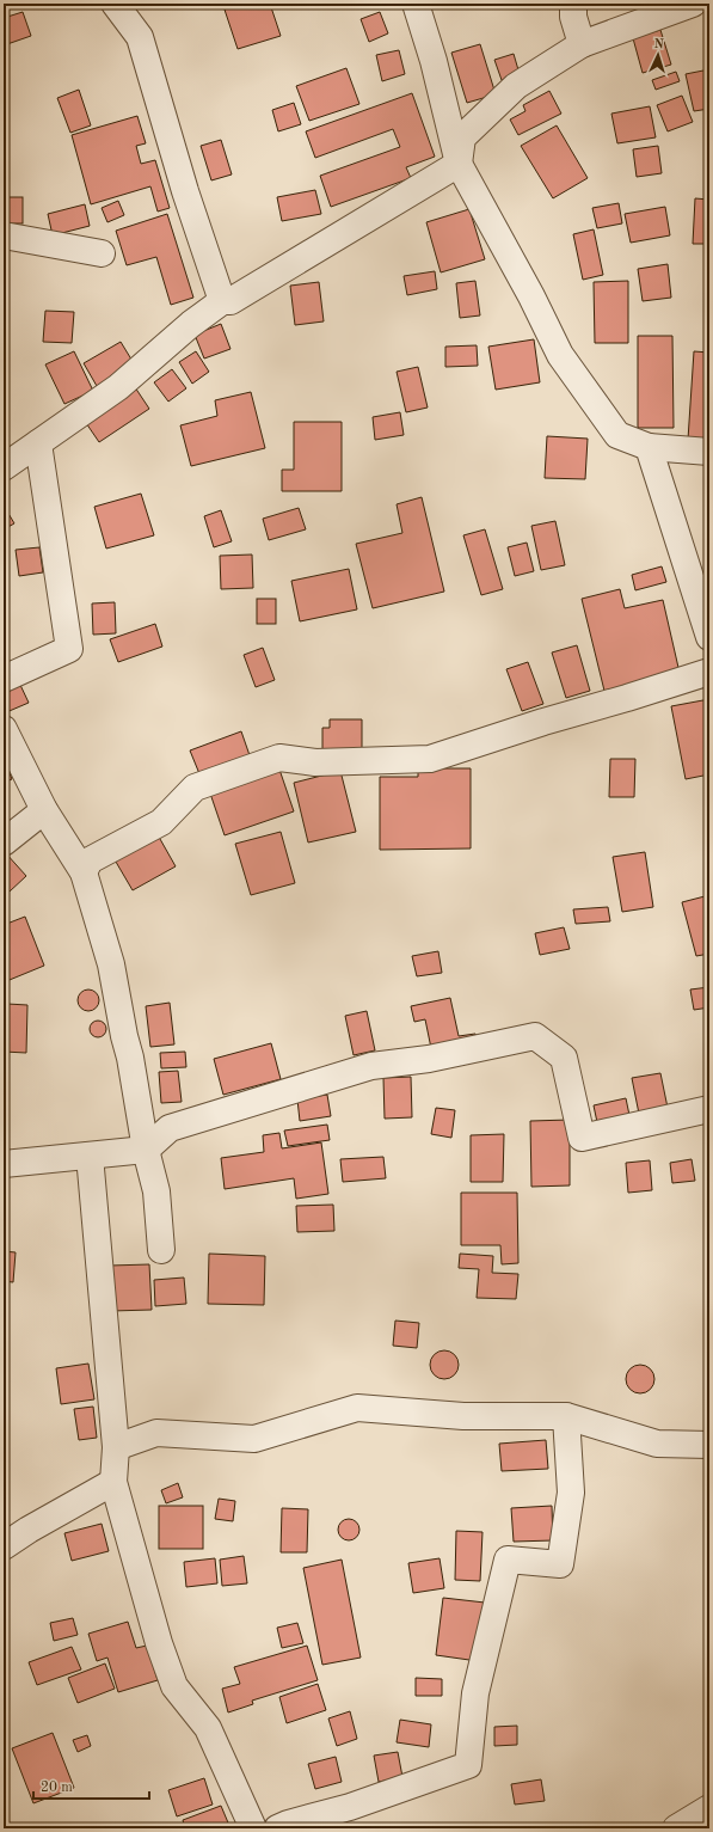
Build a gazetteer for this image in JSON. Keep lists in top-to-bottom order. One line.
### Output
{"scale_bar":"20 m","north":"top"}
